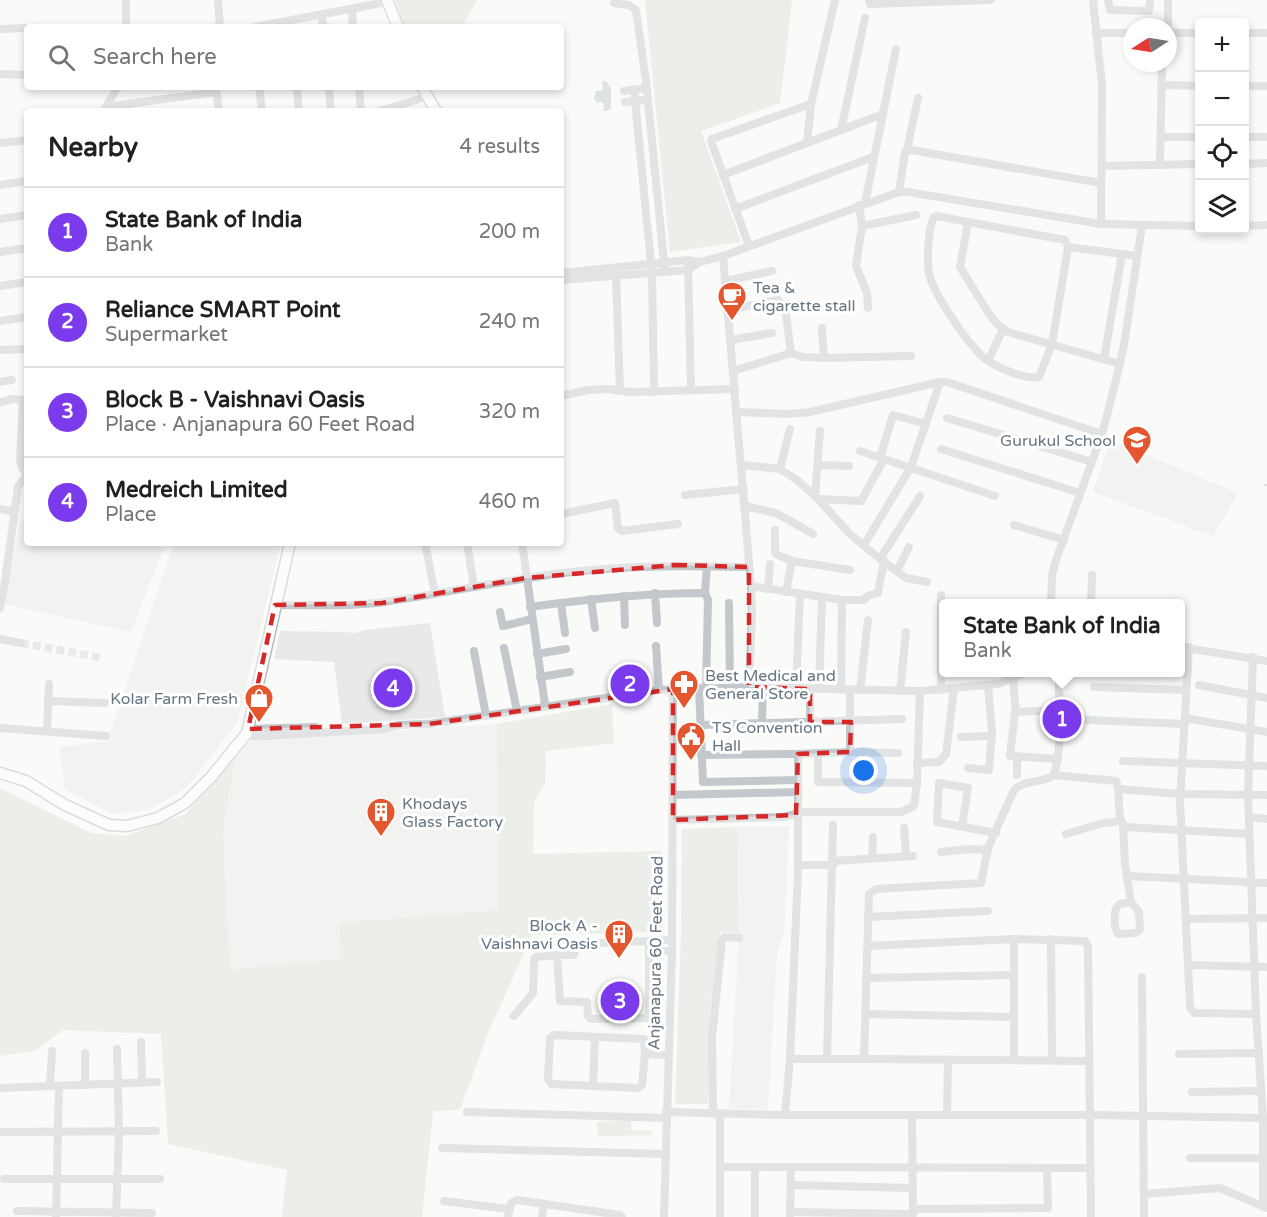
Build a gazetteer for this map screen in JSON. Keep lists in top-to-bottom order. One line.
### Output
{"streets":{"street":["Anjanapura 60 Feet Road"]},"places":{"cafe":["Tea & cigarette stall"],"school or university":["Gurukul School"],"pharmacy":["Best Medical and General Store"],"shop":["Kolar Farm Fresh"],"public building":["TS Convention Hall"],"building":["Khodays Glass Factory","Block A - Vaishnavi Oasis"]},"north":"left","page":{"map_buttons":["+","−"],"search":"Search here","heading":["Nearby","4 results"],"list":[{"mark":"1","name":"State Bank of India","note":"Bank","value":"200 m"},{"mark":"2","name":"Reliance SMART Point","note":"Supermarket","value":"240 m"},{"mark":"3","name":"Block B - Vaishnavi Oasis","note":"Place · Anjanapura 60 Feet Road","value":"320 m"},{"mark":"4","name":"Medreich Limited","note":"Place","value":"460 m"}],"popup":["State Bank of India","Bank"],"pins":["2","4","1","3"]}}
